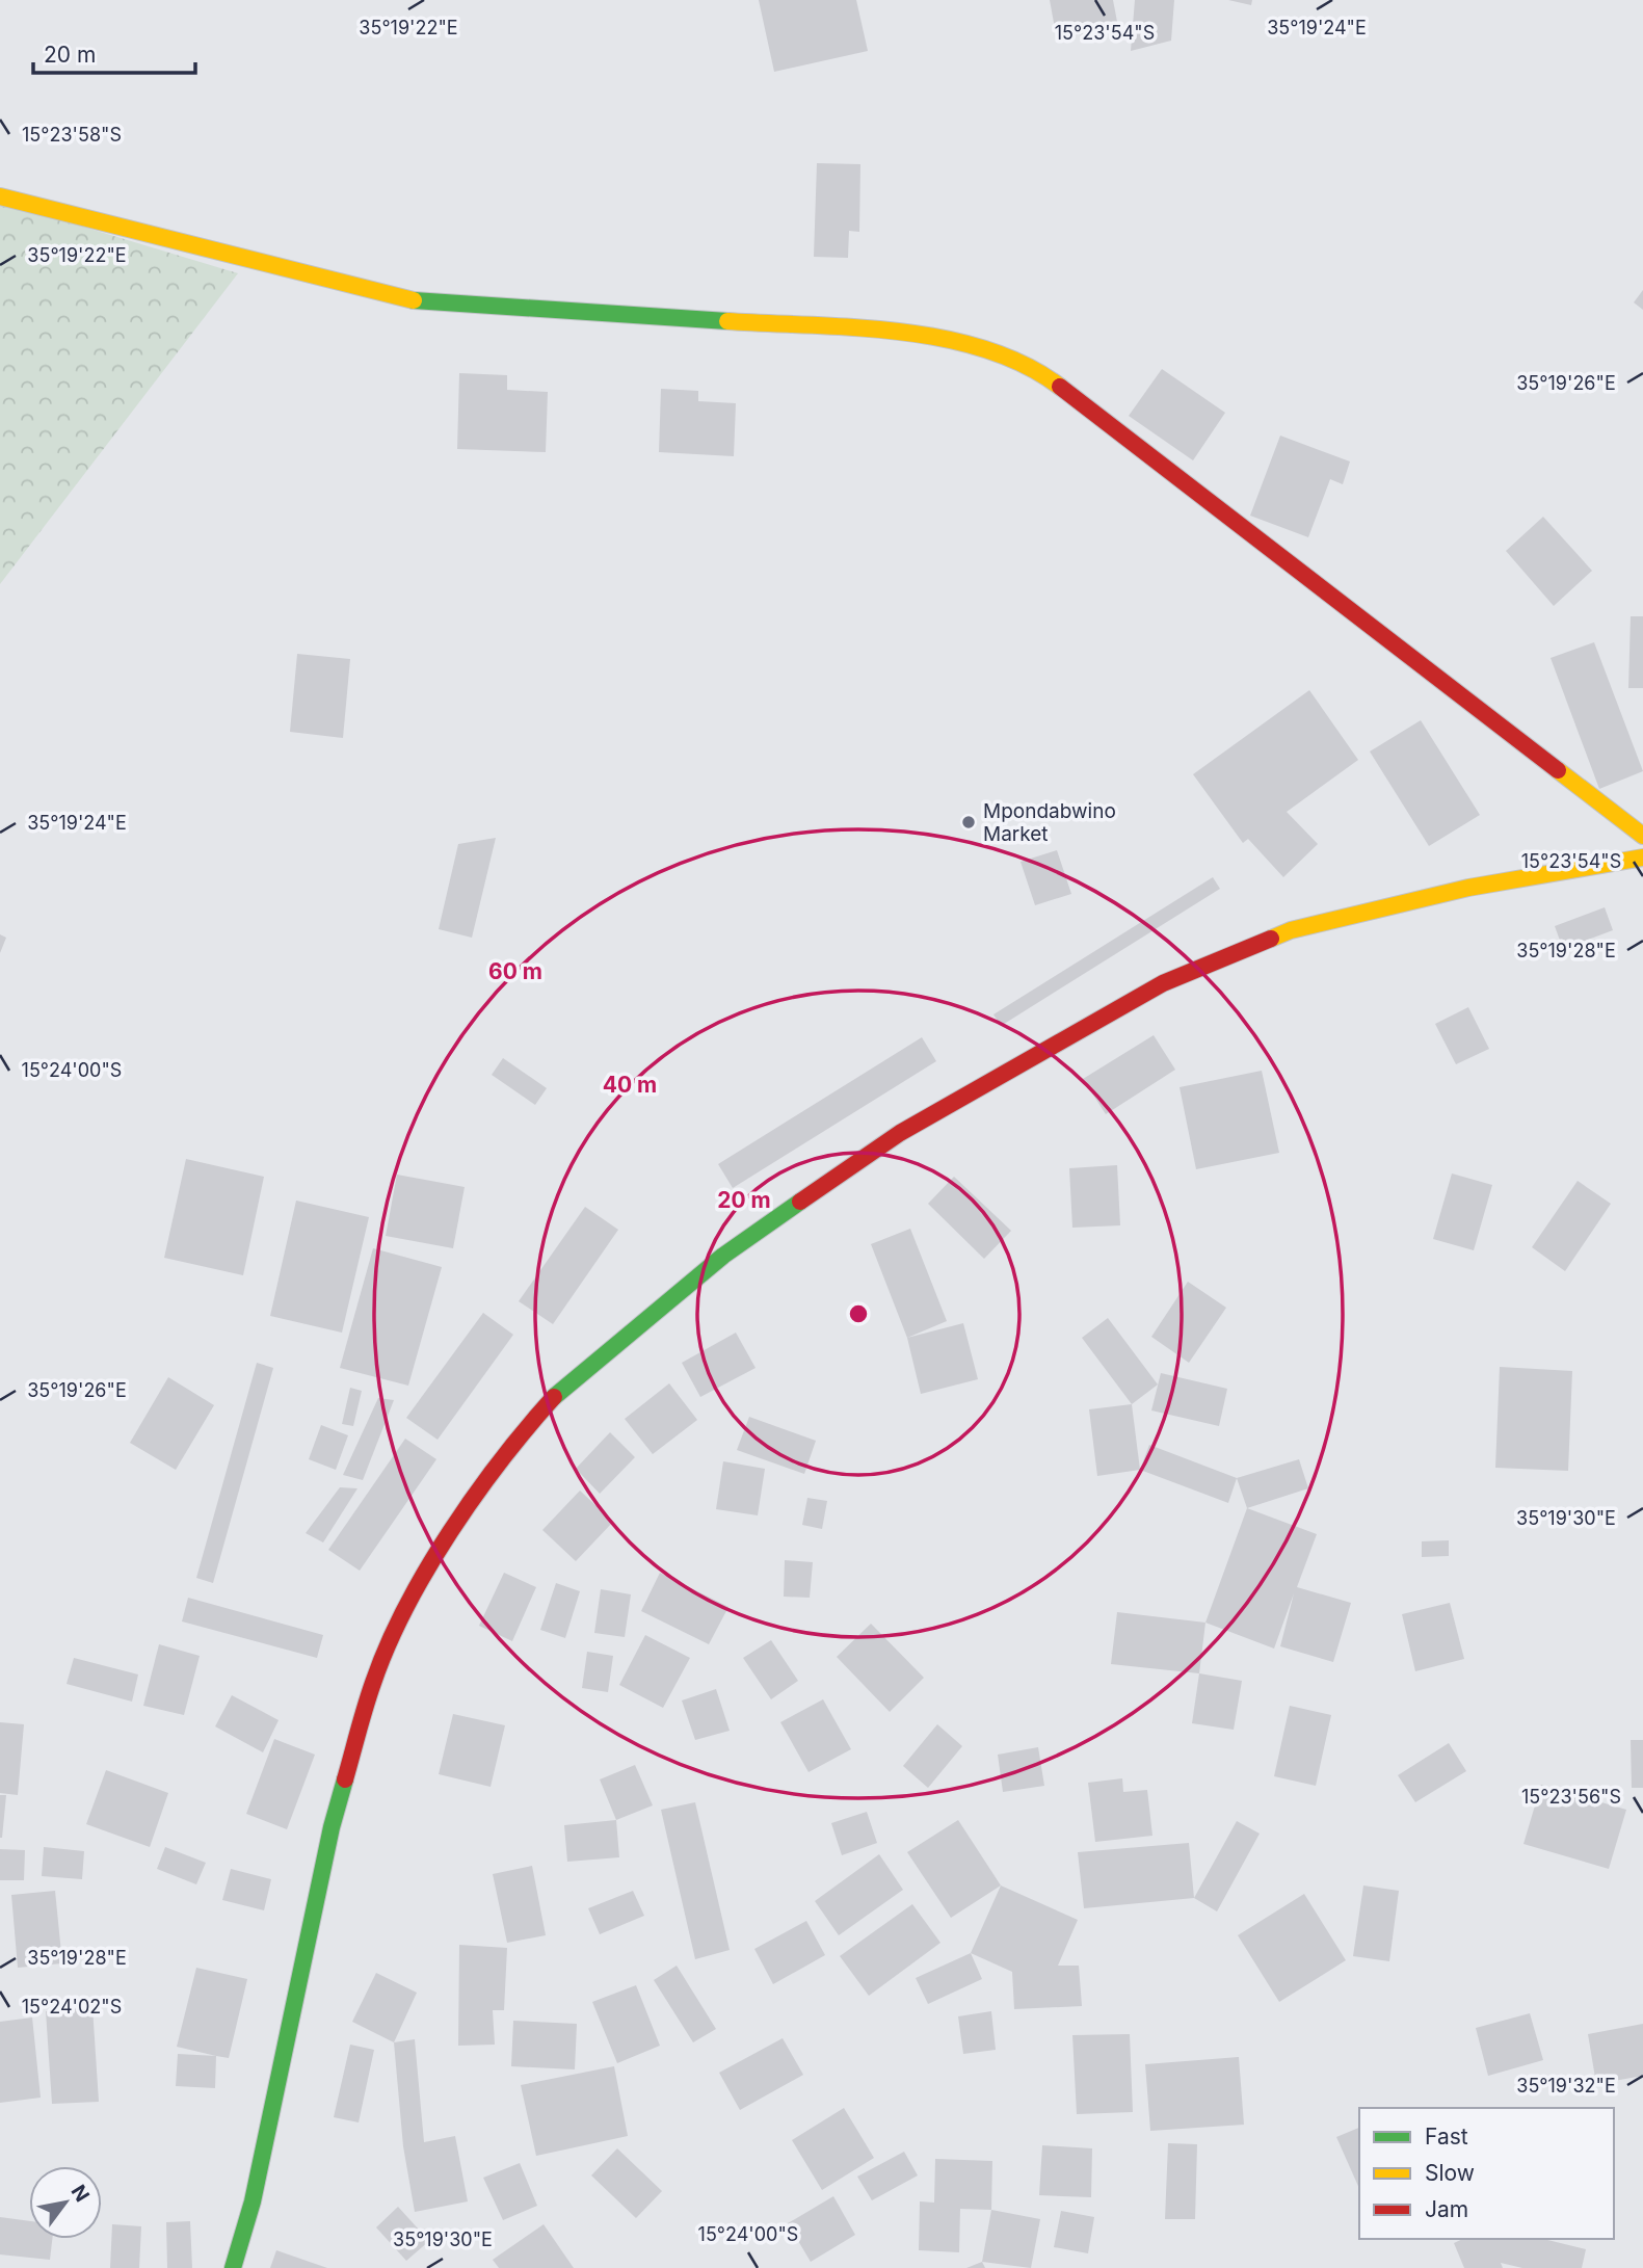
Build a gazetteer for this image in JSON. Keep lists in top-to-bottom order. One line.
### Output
{"places":["Mpondabwino Market"],"legend":["Fast","Slow","Jam"],"scale_bar":"20 m","north":"top right","coordinates":["35°19'24\"E","35°19'22\"E","15°23'54\"S","15°23'58\"S","35°19'26\"E","35°19'28\"E","15°24'00\"S","35°19'30\"E","15°23'56\"S","15°24'02\"S","35°19'32\"E"],"rings":["60 m","40 m","20 m"]}
